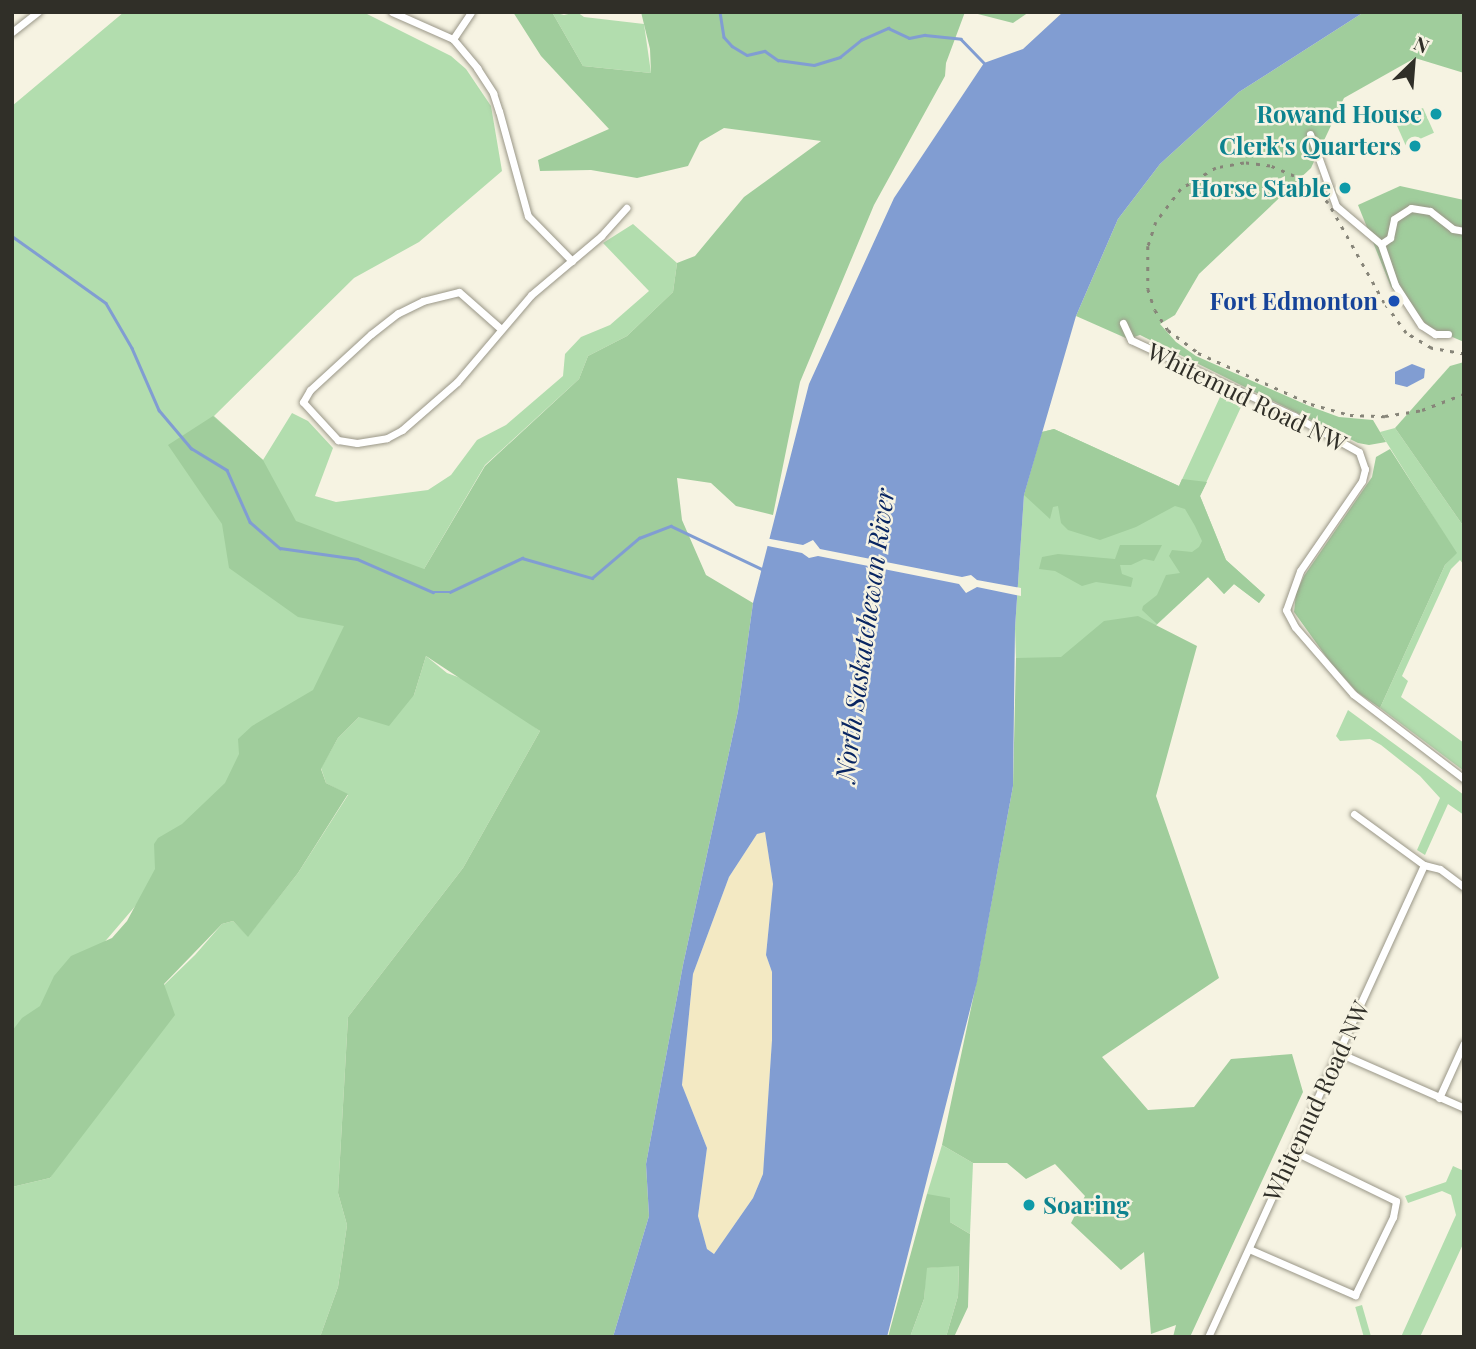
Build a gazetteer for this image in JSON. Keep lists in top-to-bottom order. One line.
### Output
{"streets":{"street":["Whitemud Road NW"]},"water":["North Saskatchewan River"],"places":["Rowand House","Clerk's Quarters","Horse Stable","Fort Edmonton","Soaring"],"north":"top right"}
